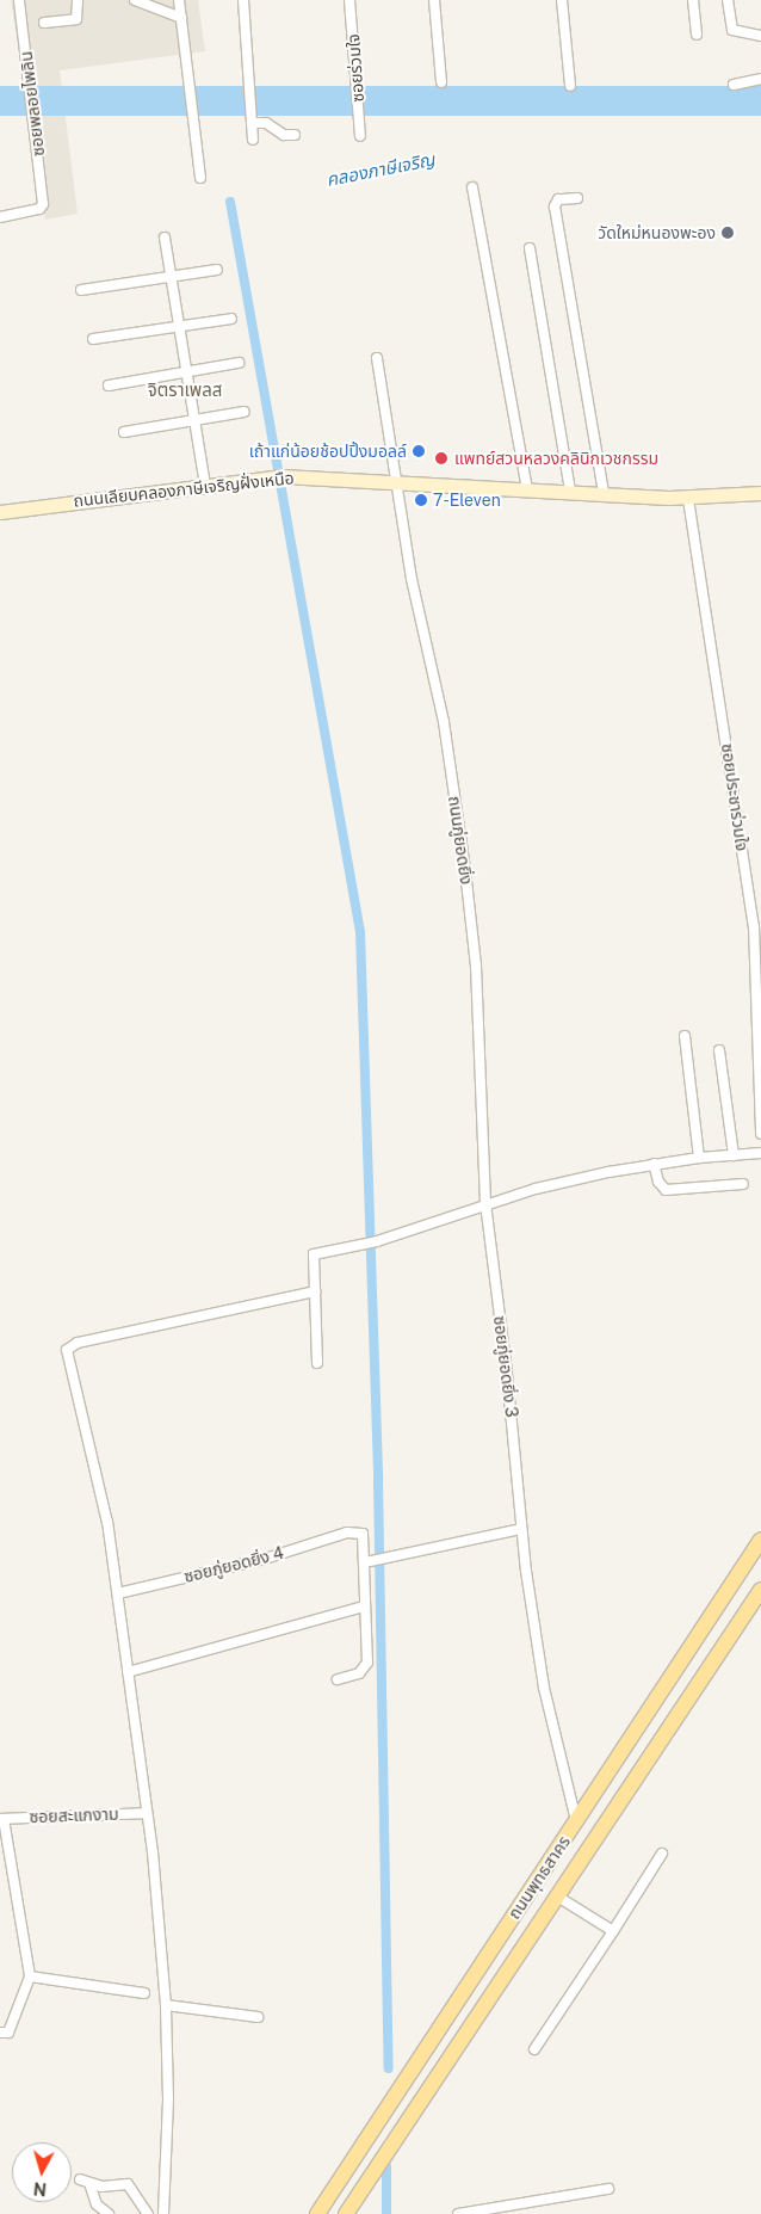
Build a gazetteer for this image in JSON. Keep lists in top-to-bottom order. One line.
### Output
{"streets":{"main road":["ถนนเลียบคลองภาษีเจริญฝั่งเหนือ","ถนนพุทธสาคร"],"street":["ซอยร่วมใจ","ซอยพลอยไพลิน","ซอยประชาร่วมใจ","ถนนภู่ยอดยิ่ง","ซอยภู่ยอดยิ่ง 3","ซอยภู่ยอดยิ่ง 4","ซอยสะแกงาม"]},"crossings":[["ถนนเลียบคลองภาษีเจริญฝั่งเหนือ","ซอยประชาร่วมใจ"],["ถนนเลียบคลองภาษีเจริญฝั่งเหนือ","ถนนภู่ยอดยิ่ง"],["ถนนภู่ยอดยิ่ง","ซอยภู่ยอดยิ่ง 3"],["ซอยภู่ยอดยิ่ง 3","ถนนพุทธสาคร"]],"districts":["จิตราเพลส"],"water":["คลองภาษีเจริญ"],"places":["วัดใหม่หนองพะอง","เถ้าแก่น้อยช้อปปิ้งมอลล์","แพทย์สวนหลวงคลินิกเวชกรรม","7-Eleven"],"north":"bottom"}
